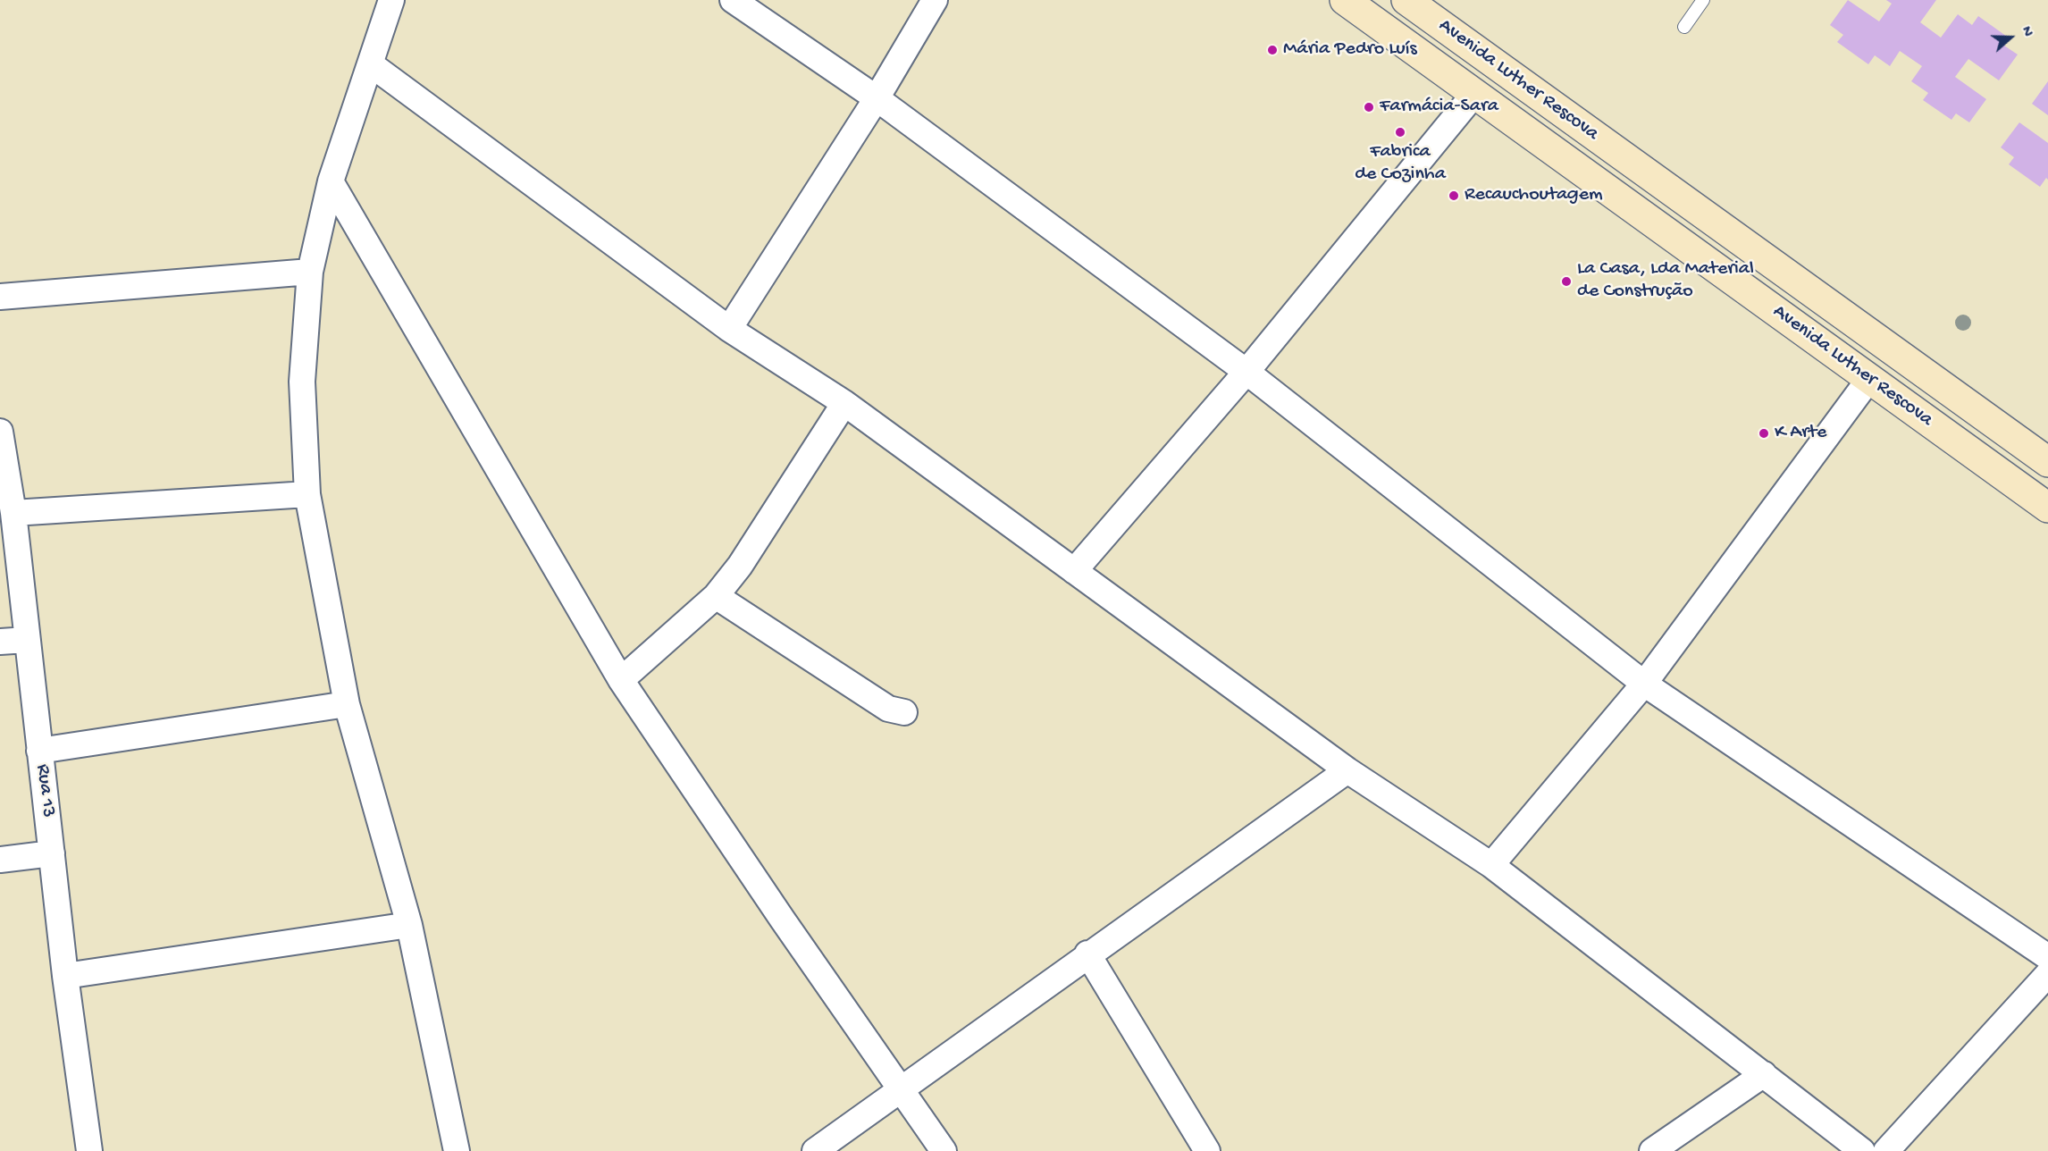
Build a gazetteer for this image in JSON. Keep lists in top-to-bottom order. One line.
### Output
{"streets":{"main road":["Avenida Luther Rescova"],"street":["Rua 13"]},"places":["Mária Pedro Luís","Farmácia-Sara","Fabrica de Cozinha","Recauchoutagem","La Casa, Lda Material de Construção","K Arte"],"north":"right"}
